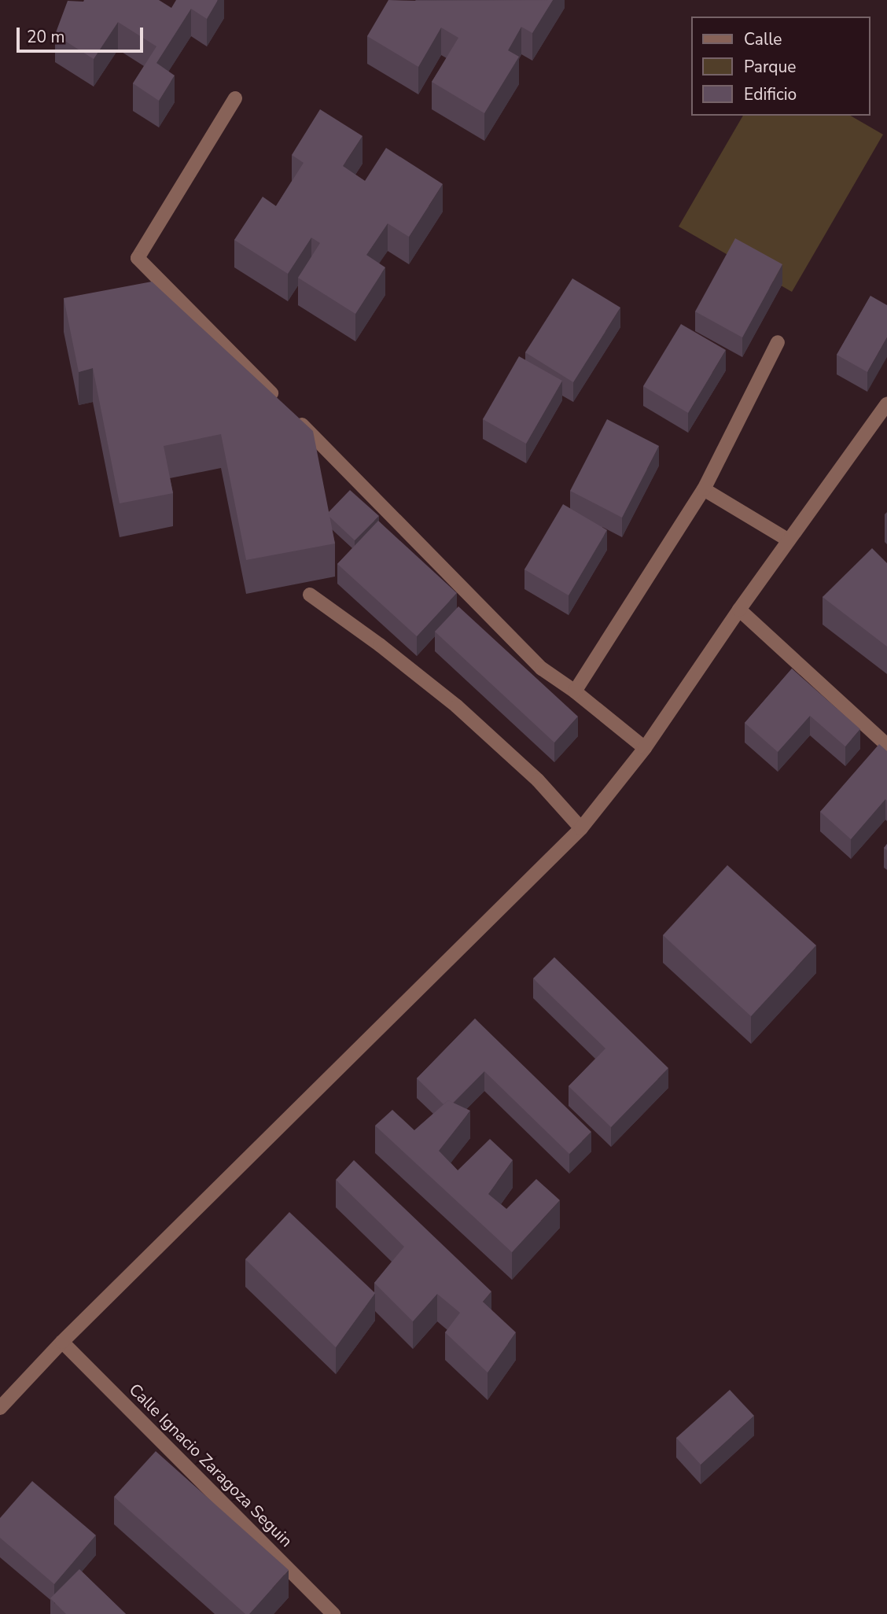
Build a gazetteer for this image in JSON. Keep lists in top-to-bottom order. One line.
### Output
{"streets":{"street":["Calle Ignacio Zaragoza Seguin"]},"legend":["Calle","Parque","Edificio"],"scale_bar":"20 m"}
